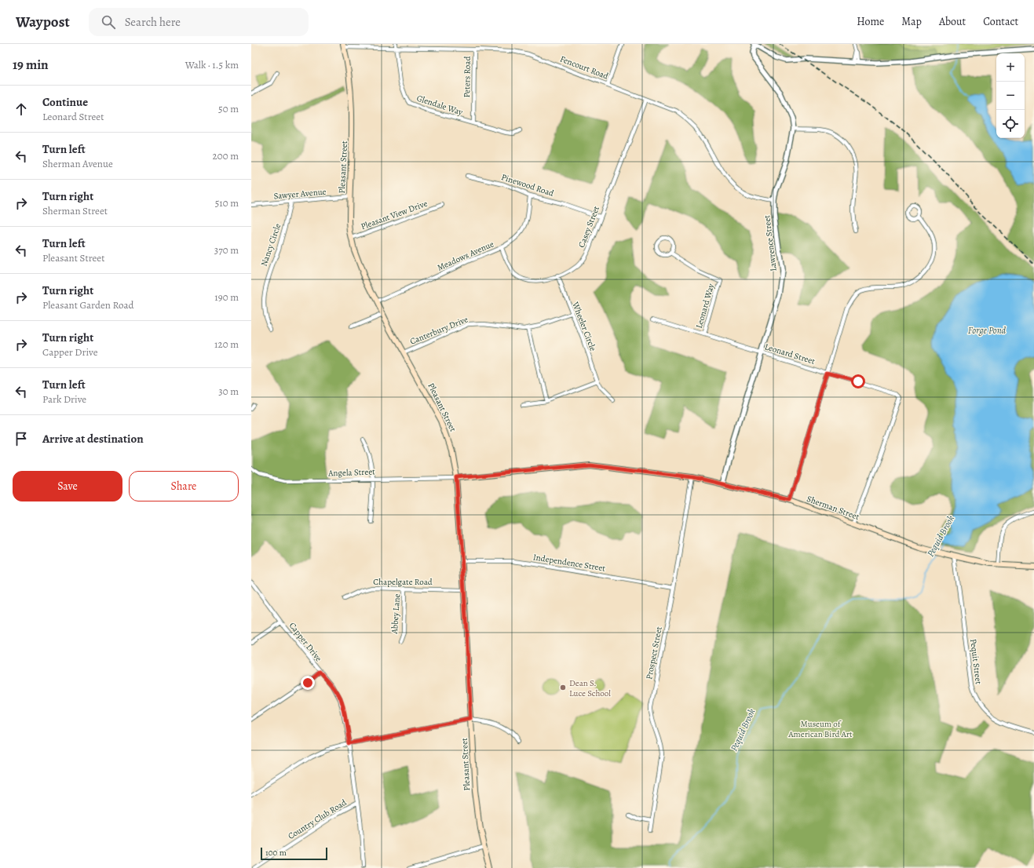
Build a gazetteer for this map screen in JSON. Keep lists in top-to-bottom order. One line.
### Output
{"streets":{"main road":["Pleasant Street","Sherman Street"],"street":["Fencourt Road","Peters Road","Glendale Way","Pinewood Road","Sawyer Avenue","Pleasant View Drive","Casey Street","Lawrence Street","Nancy Circle","Meadows Avenue","Leonard Way","Wheeler Circle","Canterbury Drive","Leonard Street","Angela Street","Independence Street","Chapelgate Road","Abbey Lane","Capper Drive","Prospect Street","Pequit Street","Country Club Road"]},"crossings":[["Fencourt Road","Peters Road"],["Fencourt Road","Glendale Way"],["Fencourt Road","Pleasant Street"],["Fencourt Road","Casey Street"],["Fencourt Road","Lawrence Street"],["Peters Road","Glendale Way"],["Pleasant Street","Sawyer Avenue"],["Pleasant Street","Pleasant View Drive"],["Pleasant Street","Meadows Avenue"],["Pleasant Street","Canterbury Drive"],["Pleasant Street","Angela Street"],["Pleasant Street","Sherman Street"],["Pleasant Street","Independence Street"],["Pleasant Street","Chapelgate Road"],["Pinewood Road","Casey Street"],["Pinewood Road","Meadows Avenue"],["Sawyer Avenue","Nancy Circle"],["Casey Street","Meadows Avenue"],["Casey Street","Wheeler Circle"],["Lawrence Street","Leonard Street"],["Lawrence Street","Sherman Street"],["Leonard Way","Leonard Street"],["Wheeler Circle","Canterbury Drive"],["Leonard Street","Sherman Street"],["Angela Street","Sherman Street"],["Sherman Street","Prospect Street"],["Sherman Street","Pequit Street"],["Independence Street","Prospect Street"],["Chapelgate Road","Abbey Lane"],["Capper Drive","Country Club Road"]],"water":["Forge Pond","Pequid Brook"],"parks":["Museum of American Bird Art"],"places":["Dean S. Luce School"],"scale_bar":"100 m","page":{"header":"Waypost","search":"Search here","nav":["Home","Map","About","Contact"],"heading":["19 min","Walk · 1.5 km"],"map_buttons":["+","−"],"list":[["Continue","Leonard Street","50 m"],["Turn left","Sherman Avenue","200 m"],["Turn right","Sherman Street","510 m"],["Turn left","Pleasant Street","370 m"],["Turn right","Pleasant Garden Road","190 m"],["Turn right","Capper Drive","120 m"],["Turn left","Park Drive","30 m"],"Arrive at destination"],"buttons":["Save","Share"],"scale":"100 m"}}
